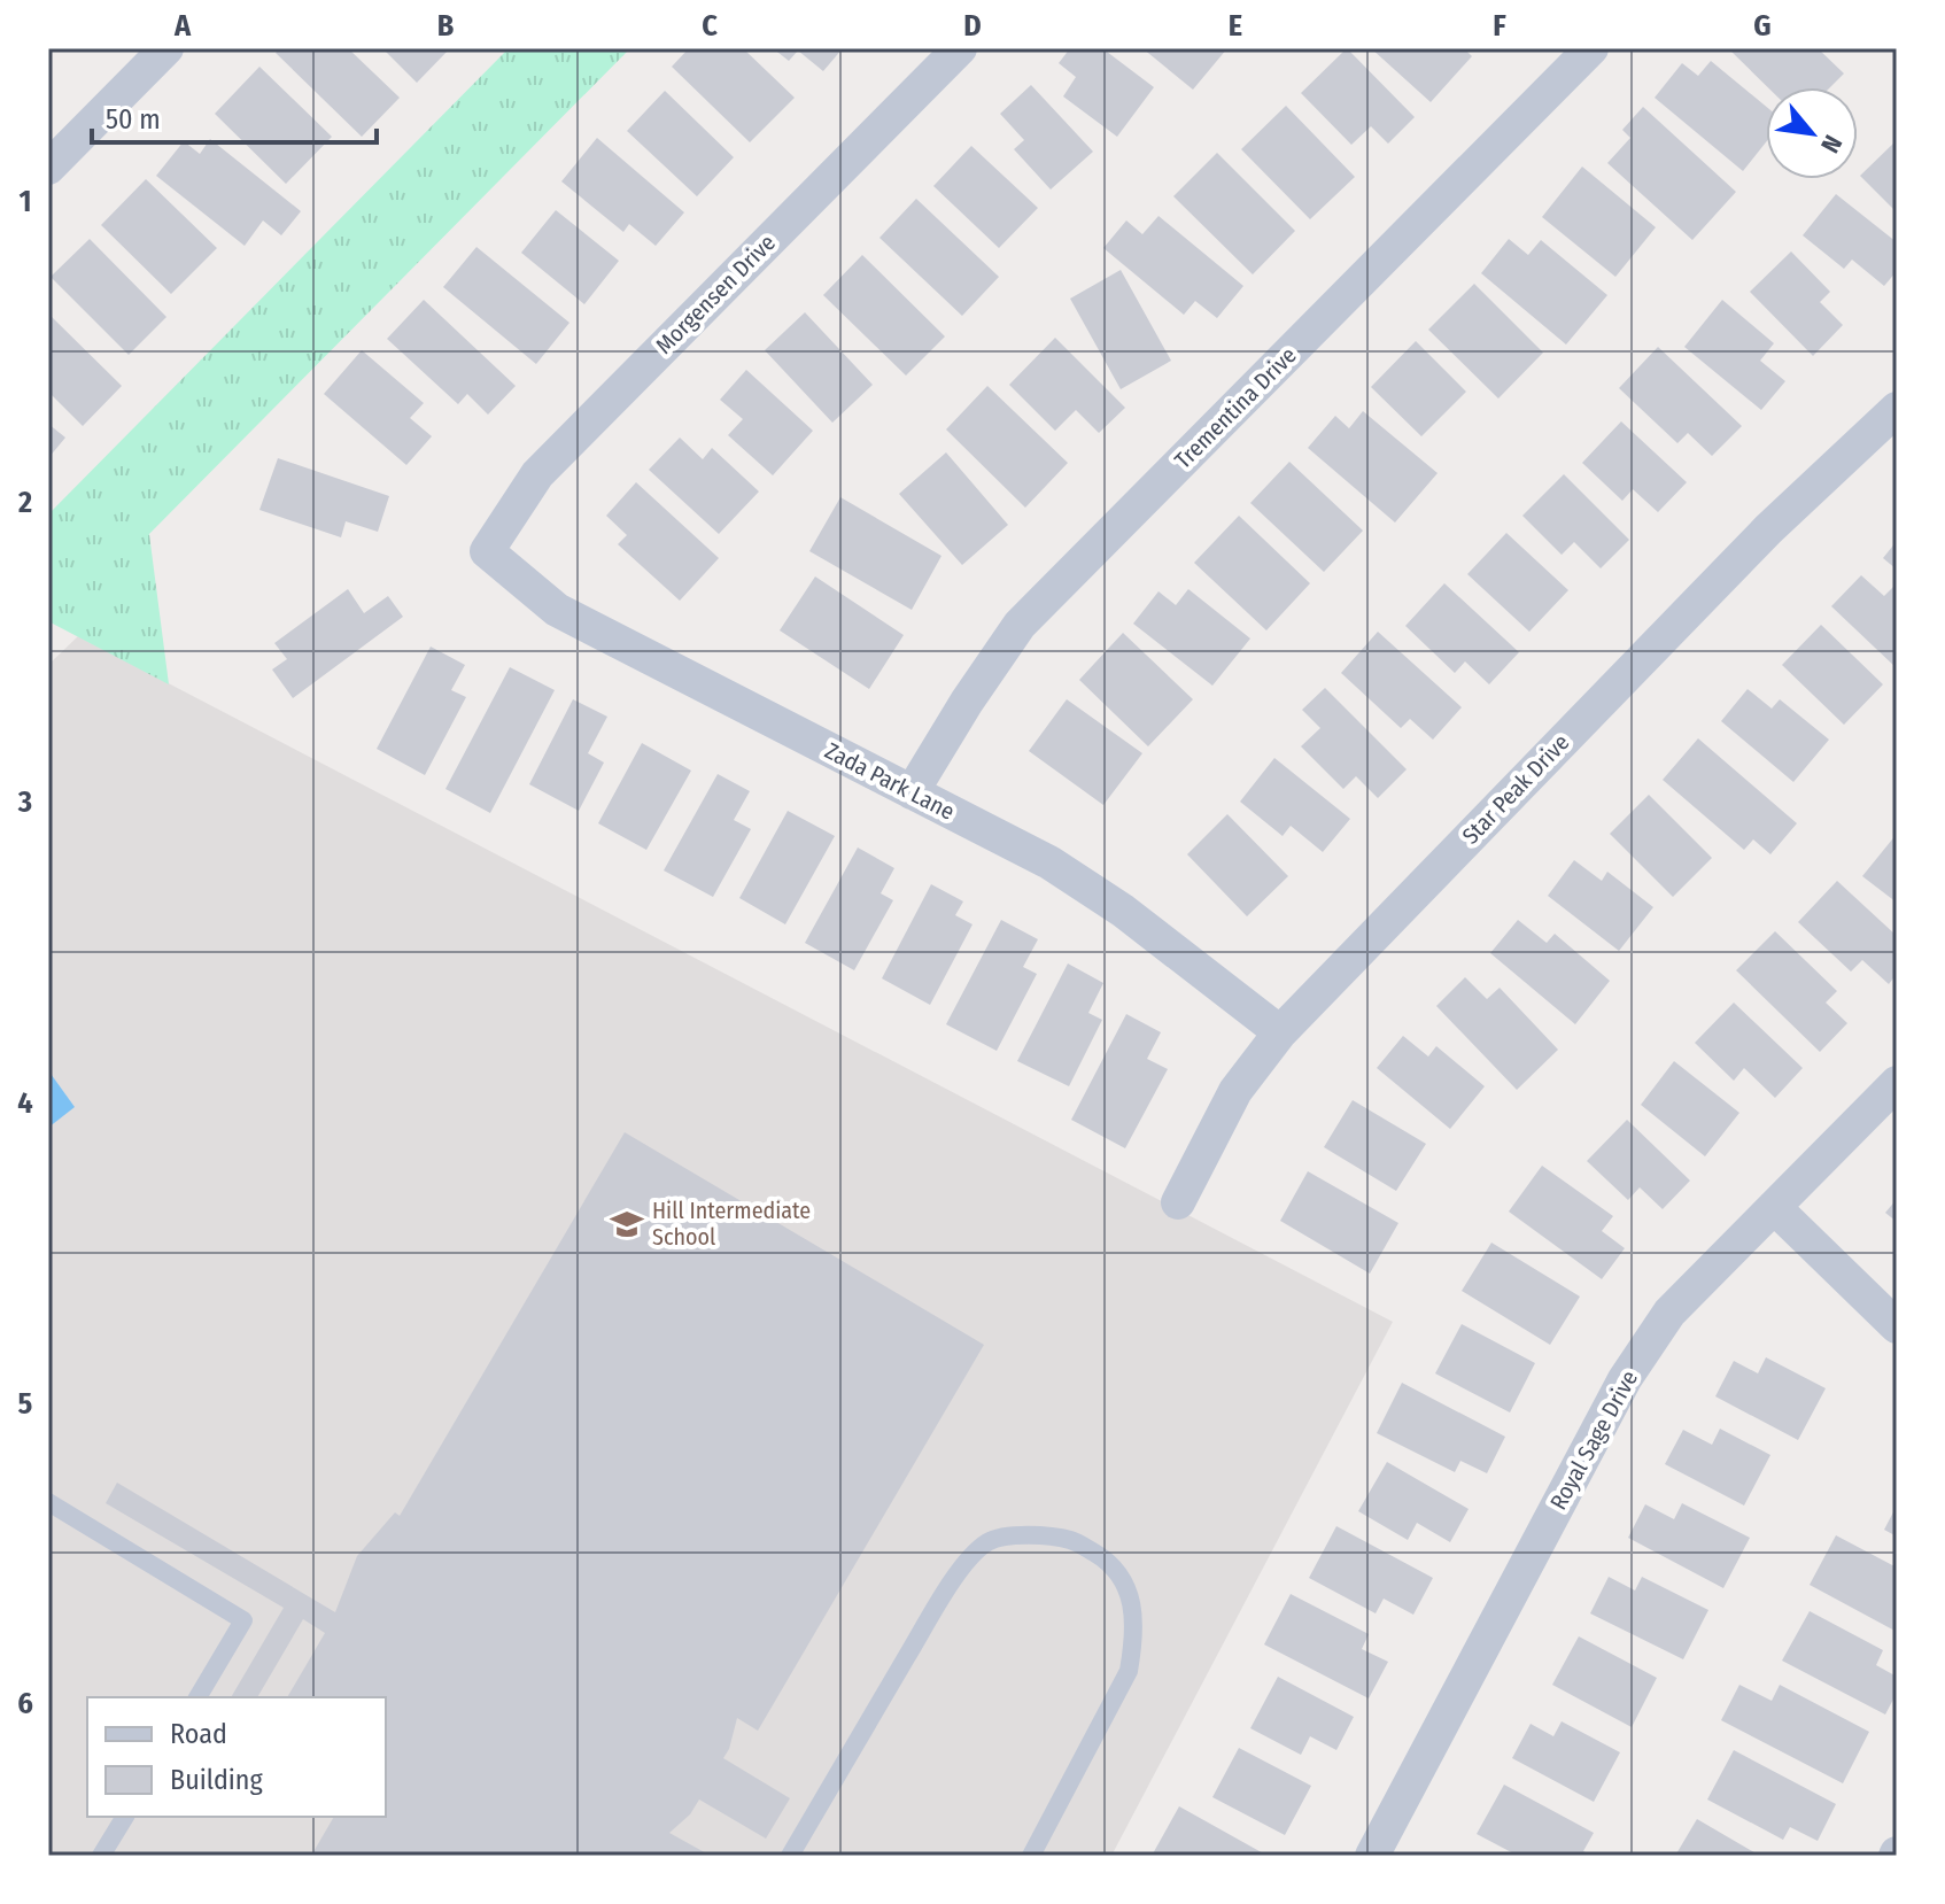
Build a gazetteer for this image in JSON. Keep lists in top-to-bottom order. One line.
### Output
{"streets":{"street":["Morgensen Drive","Trementina Drive","Zada Park Lane","Star Peak Drive","Royal Sage Drive"]},"crossings":[["Morgensen Drive","Zada Park Lane"],["Trementina Drive","Zada Park Lane"],["Zada Park Lane","Star Peak Drive"]],"places":{"school or university":["Hill Intermediate School"]},"legend":["Road","Building"],"scale_bar":"50 m","north":"bottom right","grid":{"columns":["A","B","C","D","E","F","G"],"rows":["1","2","3","4","5","6"]}}
